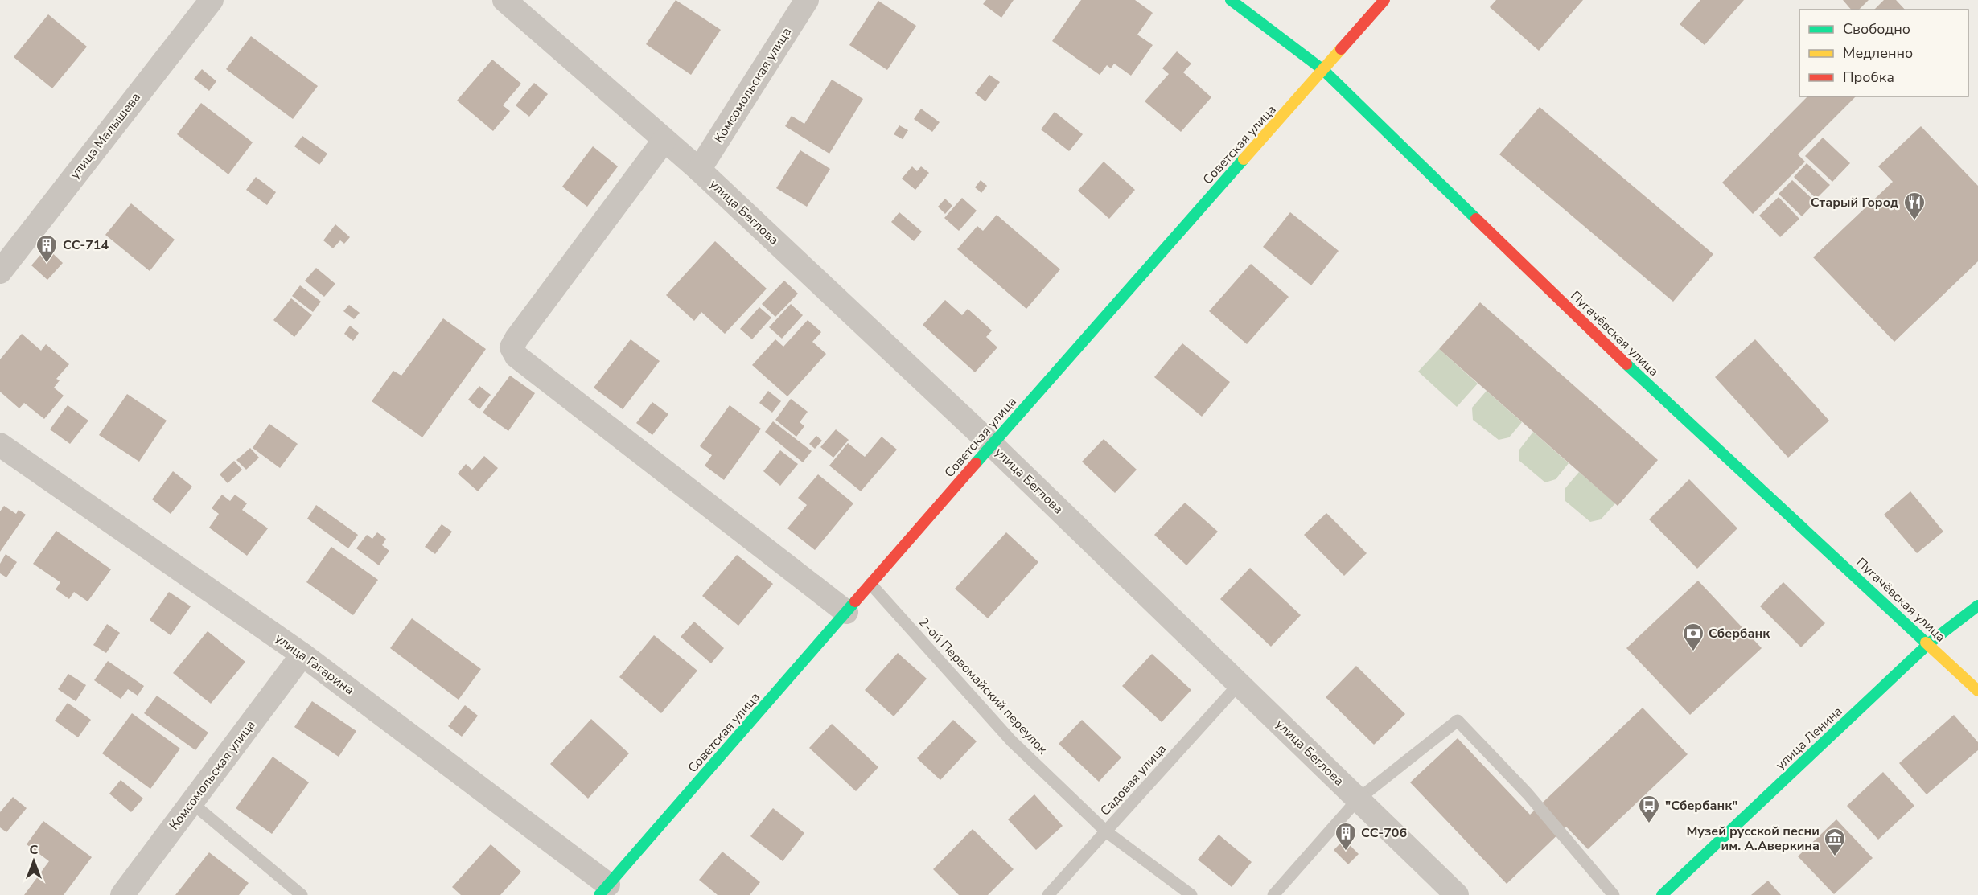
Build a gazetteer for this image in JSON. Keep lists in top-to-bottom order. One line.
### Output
{"streets":{"street":["Комсомольская улица","улица Малышева","Советская улица","улица Беглова","Пугачёвская улица","улица Гагарина","улица Ленина"],"lane":["2-ой Первомайский переулок","Садовая улица"]},"crossings":[["Комсомольская улица","улица Беглова"],["Комсомольская улица","улица Гагарина"],["Советская улица","улица Беглова"],["Советская улица","Пугачёвская улица"],["Советская улица","улица Гагарина"],["Советская улица","2-ой Первомайский переулок"],["улица Беглова","Садовая улица"],["Пугачёвская улица","улица Ленина"],["2-ой Первомайский переулок","Садовая улица"]],"places":{"restaurant":["Старый Город"],"building":["СС-714","СС-706"],"bank":["Сбербанк"],"bus stop":["\"Сбербанк\""],"museum":["Музей русской песни им. А.Аверкина"]},"legend":["Свободно","Медленно","Пробка"],"north":"top"}
